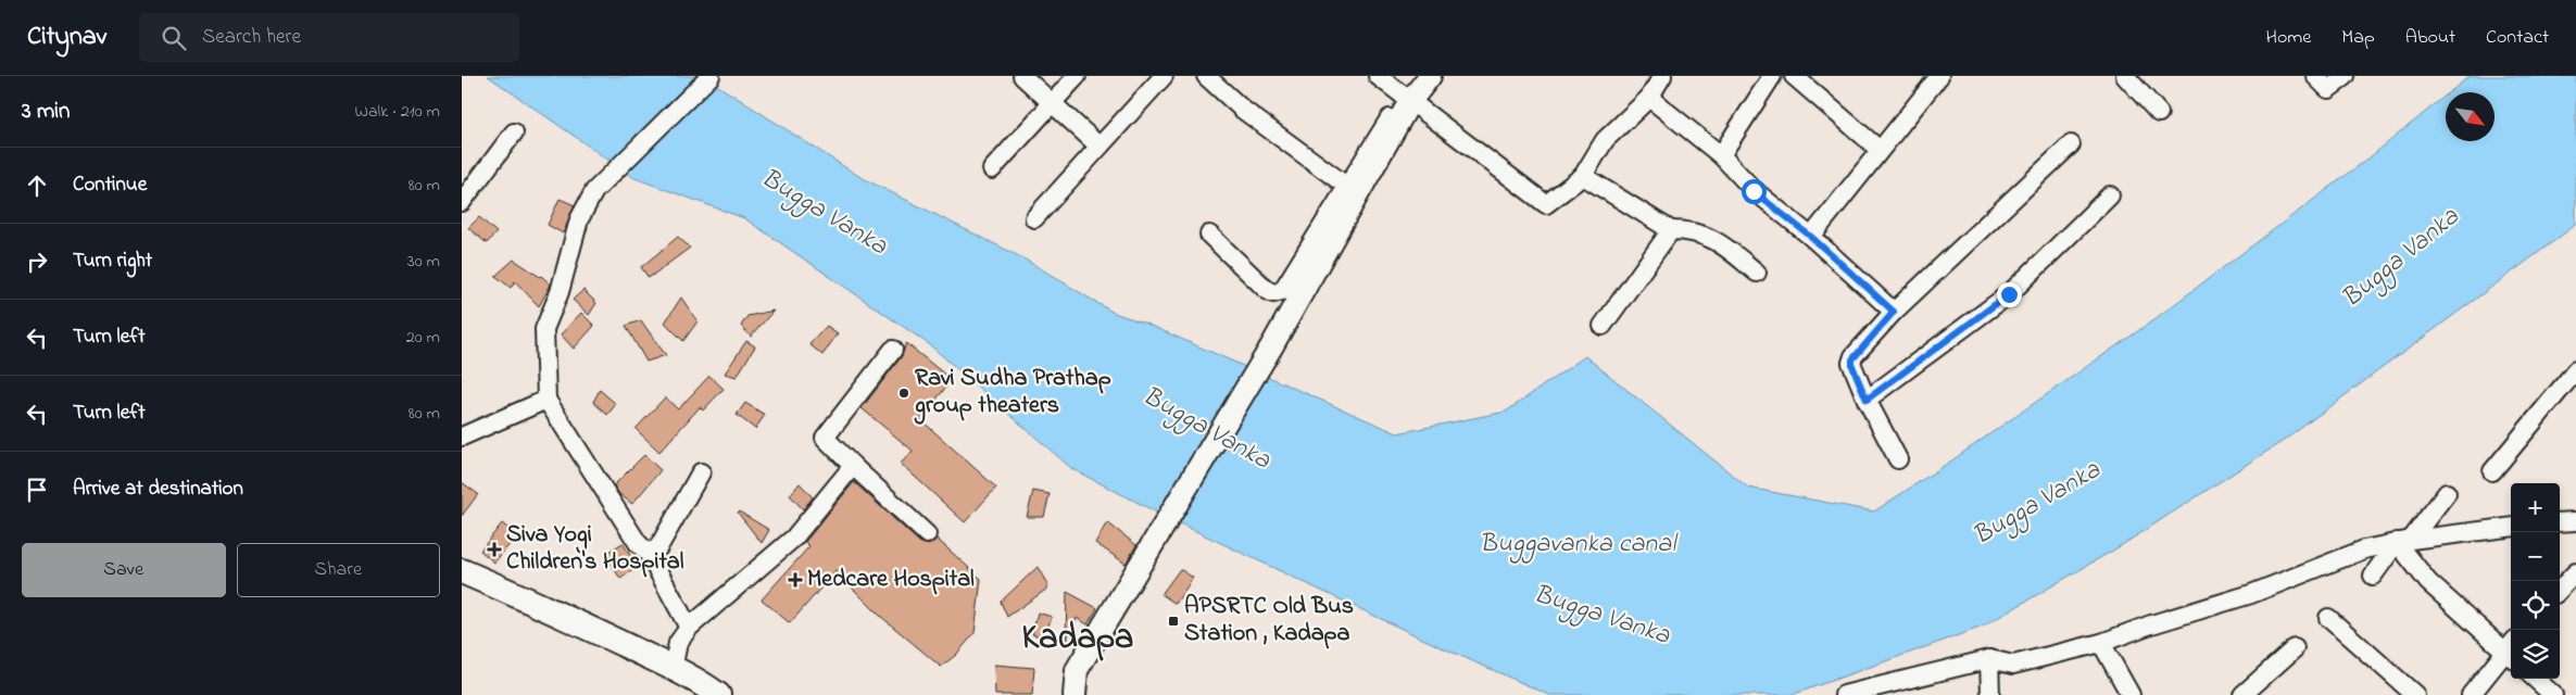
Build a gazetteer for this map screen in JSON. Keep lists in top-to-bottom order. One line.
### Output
{"districts":["Kadapa"],"water":["Bugga Vanka","Buggavanka canal"],"places":{"other":["Ravi Sudha Prathap group theaters"],"health":["Siva Yogi Children's Hospital","Medcare Hospital"],"transit":["APSRTC Old Bus Station , Kadapa"]},"north":"bottom right","page":{"header":"Citynav","search":"Search here","nav":["Home","Map","About","Contact"],"heading":["3 min","Walk · 210 m"],"list":[["Continue","80 m"],["Turn right","30 m"],["Turn left","20 m"],["Turn left","80 m"],"Arrive at destination"],"map_buttons":["+","−"],"buttons":["Save","Share"]}}
